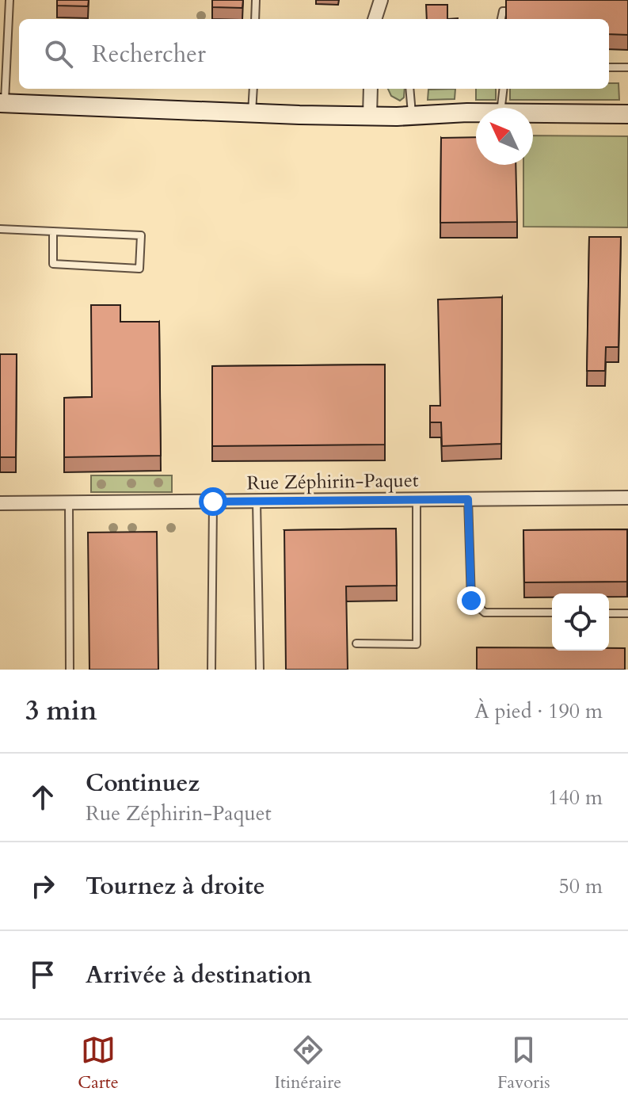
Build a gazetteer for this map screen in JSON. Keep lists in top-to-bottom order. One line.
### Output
{"streets":{"street":["Rue Zéphirin-Paquet"]},"north":"top left","page":{"search":"Rechercher","heading":["3 min","À pied · 190 m"],"list":[["Continuez","Rue Zéphirin-Paquet","140 m"],["Tournez à droite","50 m"],"Arrivée à destination"],"nav":["Carte","Itinéraire","Favoris"]}}
